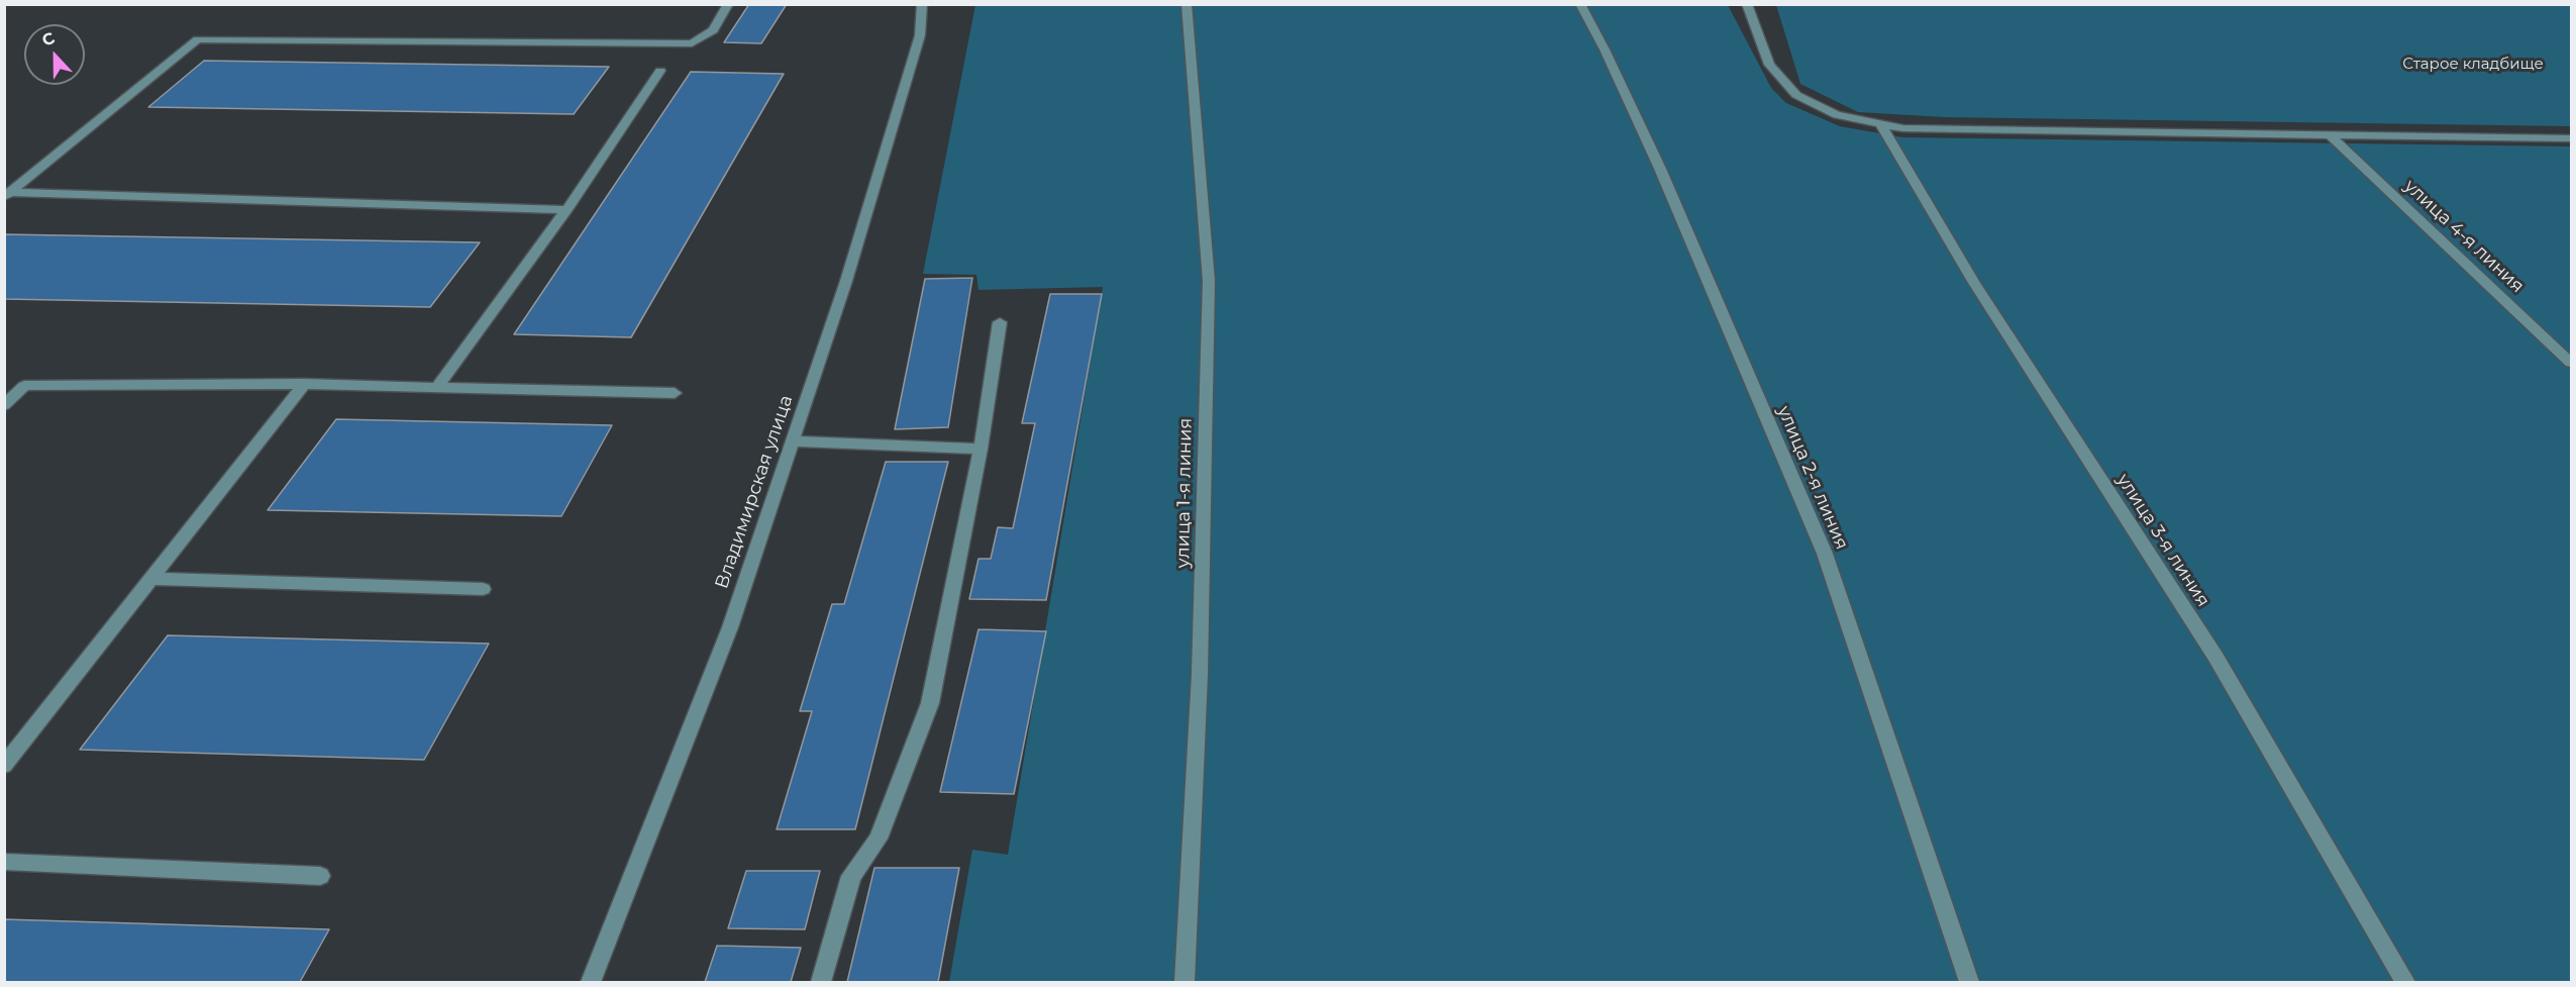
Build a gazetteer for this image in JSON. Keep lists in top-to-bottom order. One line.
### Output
{"streets":{"street":["улица 4-я линия","улица 2-я линия","Владимирская улица","улица 1-я линия","улица 3-я линия"]},"parks":["Старое кладбище"],"north":"top"}
